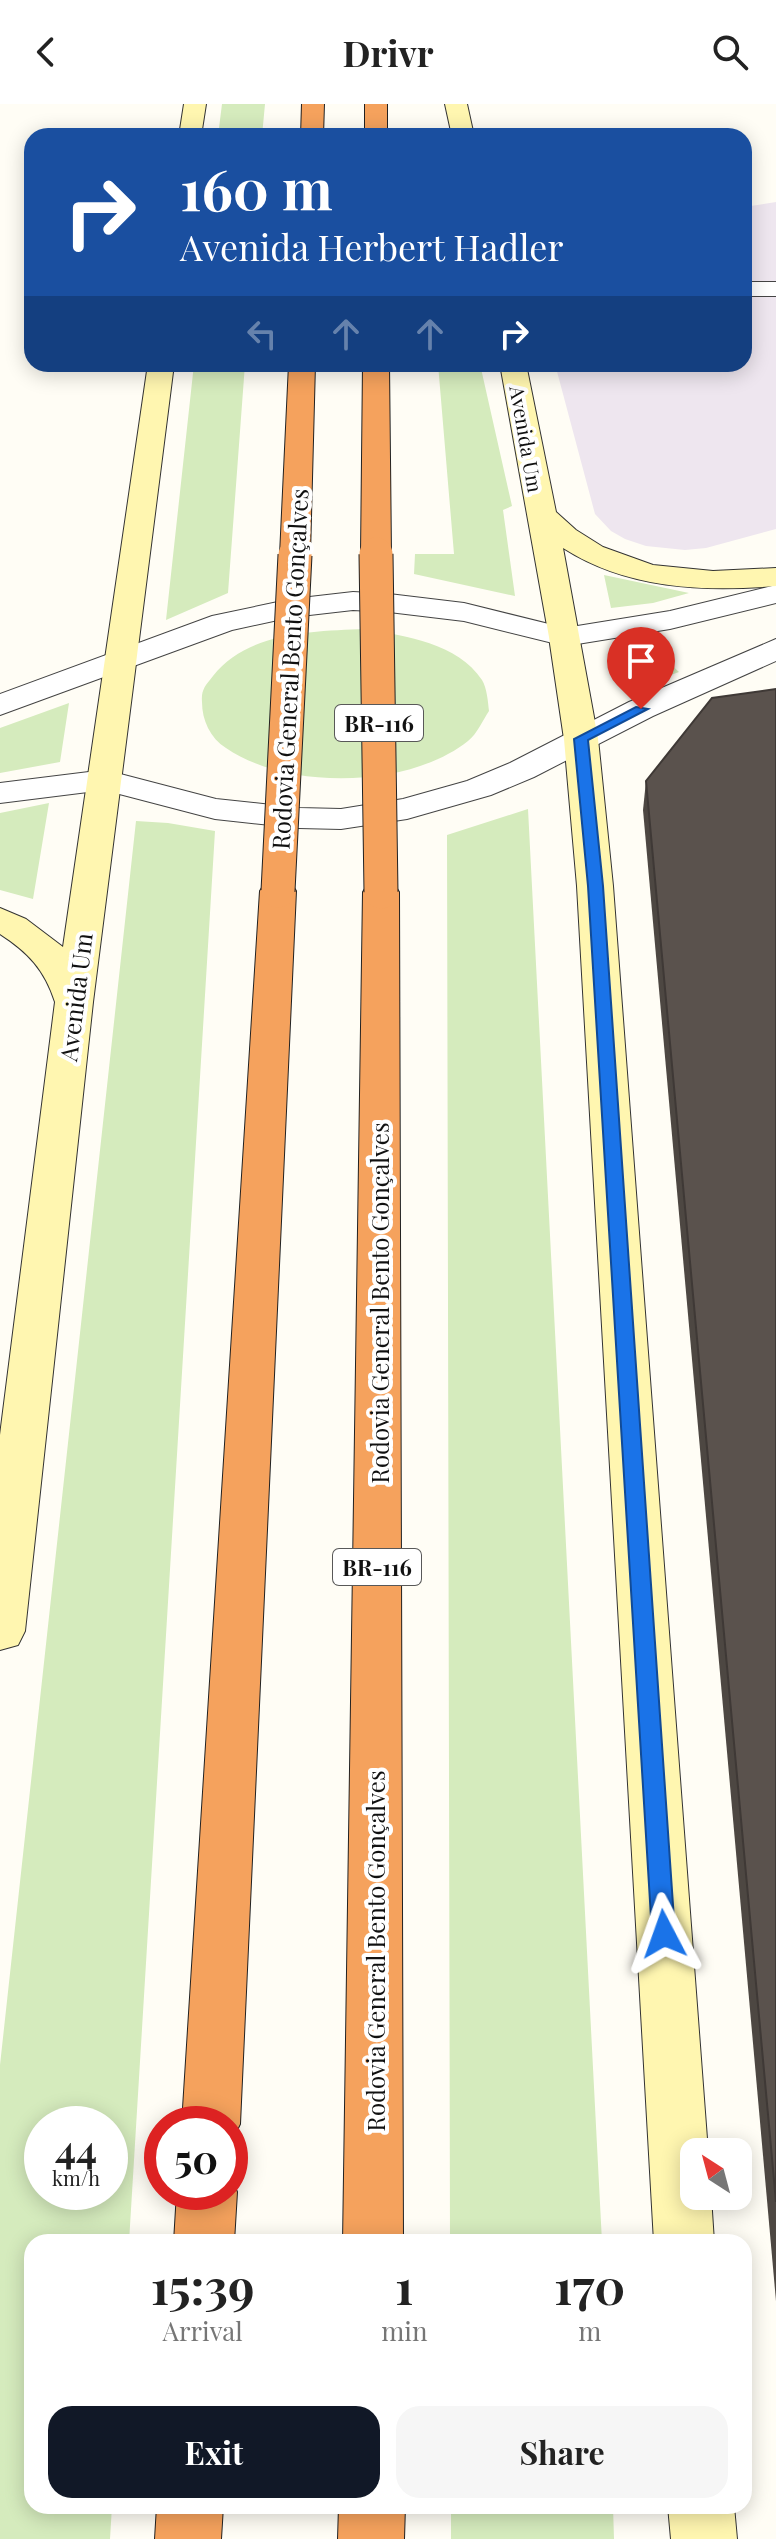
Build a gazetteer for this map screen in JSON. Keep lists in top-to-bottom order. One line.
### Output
{"streets":{"highway":["Rodovia General Bento Gonçalves","BR-116"],"main road":["Avenida Um"]},"north":"top left","page":{"header":"Drivr","turn":["160 m","Avenida Herbert Hadler"],"speed":"44 km/h","limit":"50","eta":["15:39","Arrival","1","min","170","m"],"buttons":["Exit","Share"]}}
